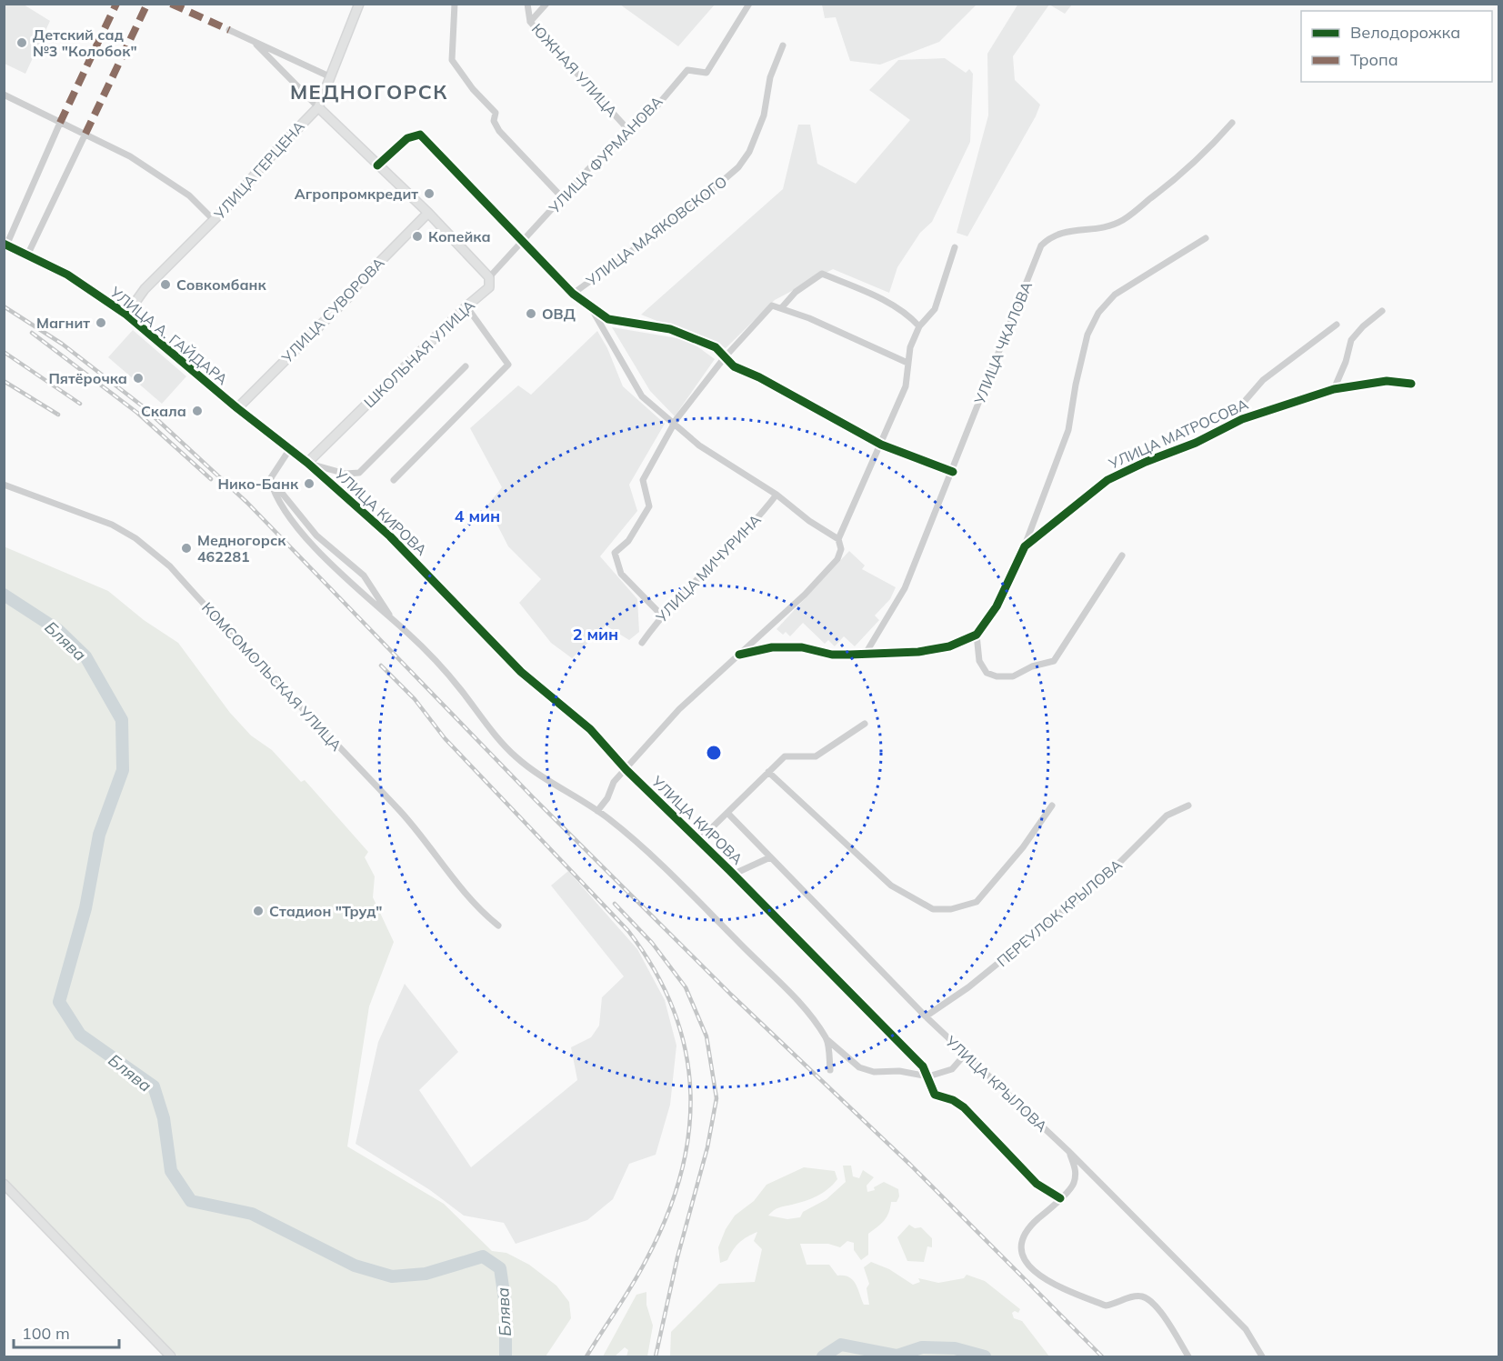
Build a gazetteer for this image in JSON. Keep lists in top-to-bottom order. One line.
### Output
{"streets":{"street":["ЮЖНАЯ УЛИЦА","УЛИЦА ФУРМАНОВА","УЛИЦА ГЕРЦЕНА","УЛИЦА МАЯКОВСКОГО","УЛИЦА СУВОРОВА","УЛИЦА А. ГАЙДАРА","УЛИЦА ЧКАЛОВА","ШКОЛЬНАЯ УЛИЦА","УЛИЦА МАТРОСОВА","УЛИЦА КИРОВА","УЛИЦА МИЧУРИНА","КОМСОМОЛЬСКАЯ УЛИЦА","ПЕРЕУЛОК КРЫЛОВА","УЛИЦА КРЫЛОВА"]},"crossings":[["ЮЖНАЯ УЛИЦА","УЛИЦА ФУРМАНОВА"],["УЛИЦА ФУРМАНОВА","ШКОЛЬНАЯ УЛИЦА"],["УЛИЦА ГЕРЦЕНА","УЛИЦА А. ГАЙДАРА"],["УЛИЦА СУВОРОВА","УЛИЦА А. ГАЙДАРА"],["УЛИЦА А. ГАЙДАРА","ШКОЛЬНАЯ УЛИЦА"],["УЛИЦА А. ГАЙДАРА","УЛИЦА КИРОВА"],["ШКОЛЬНАЯ УЛИЦА","УЛИЦА КИРОВА"],["ПЕРЕУЛОК КРЫЛОВА","УЛИЦА КРЫЛОВА"]],"districts":["МЕДНОГОРСК"],"water":["Блява"],"places":["Детский сад №3 \"Колобок\"","Агропромкредит","Копейка","Совкомбанк","ОВД","Магнит","Пятёрочка","Скала","Нико-Банк","Медногорск 462281","Стадион \"Труд\""],"legend":["Велодорожка","Тропа"],"scale_bar":"100 m","rings":["4 мин","2 мин"]}
